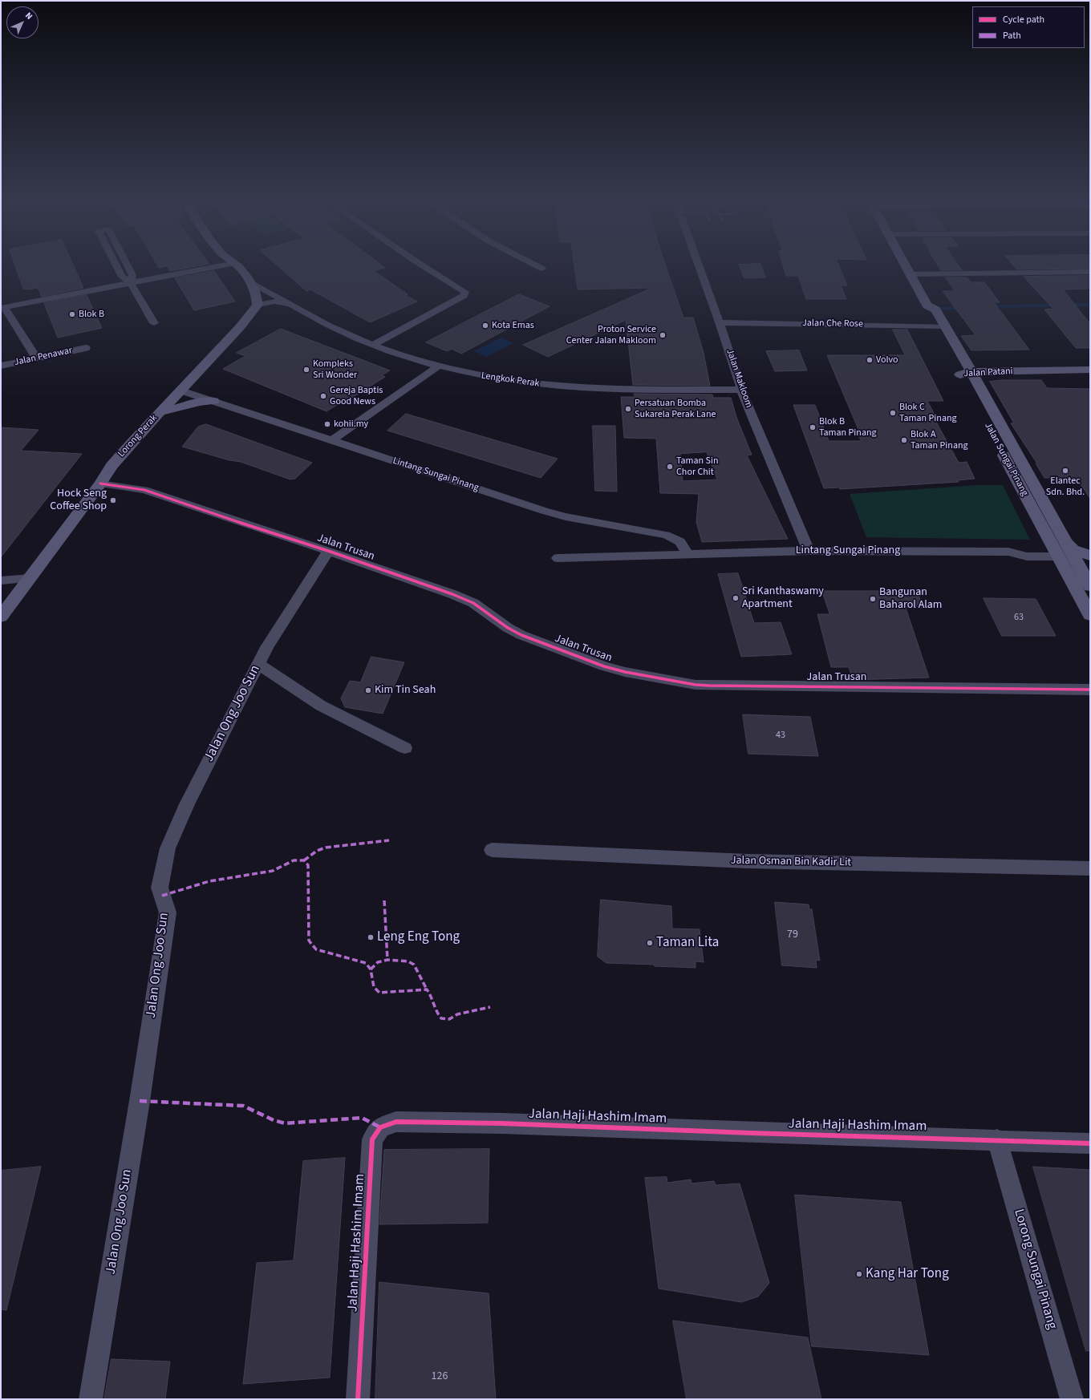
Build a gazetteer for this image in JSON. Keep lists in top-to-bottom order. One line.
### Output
{"streets":{"street":["Jalan Che Rose","Jalan Penawar","Jalan Patani","Jalan Makloom","Lengkok Perak","Lorong Perak","Jalan Sungai Pinang","Lintang Sungai Pinang","Jalan Trusan","Jalan Ong Joo Sun","Jalan Osman Bin Kadir Lit","Jalan Haji Hashim Imam","Lorong Sungai Pinang"]},"crossings":[["Jalan Che Rose","Jalan Makloom"],["Jalan Che Rose","Jalan Sungai Pinang"],["Jalan Patani","Jalan Sungai Pinang"],["Jalan Makloom","Lengkok Perak"],["Jalan Makloom","Lintang Sungai Pinang"],["Lengkok Perak","Lorong Perak"],["Lorong Perak","Lintang Sungai Pinang"],["Lorong Perak","Jalan Trusan"],["Jalan Sungai Pinang","Lintang Sungai Pinang"],["Jalan Trusan","Jalan Ong Joo Sun"],["Jalan Haji Hashim Imam","Lorong Sungai Pinang"]],"places":["Blok B","Kota Emas","Proton Service Center Jalan Makloom","Volvo","Kompleks Sri Wonder","Gereja Baptis Good News","Persatuan Bomba Sukarela Perak Lane","Blok C Taman Pinang","kohii.my","Blok B Taman Pinang","Blok A Taman Pinang","Taman Sin Chor Chit","Elantec Sdn. Bhd.","Hock Seng Coffee Shop","Sri Kanthaswamy Apartment","Bangunan Baharol Alam","Kim Tin Seah","Leng Eng Tong","Taman Lita","Kang Har Tong"],"house_numbers":["63","43","79","126"],"legend":["Cycle path","Path"],"north":"top right"}
